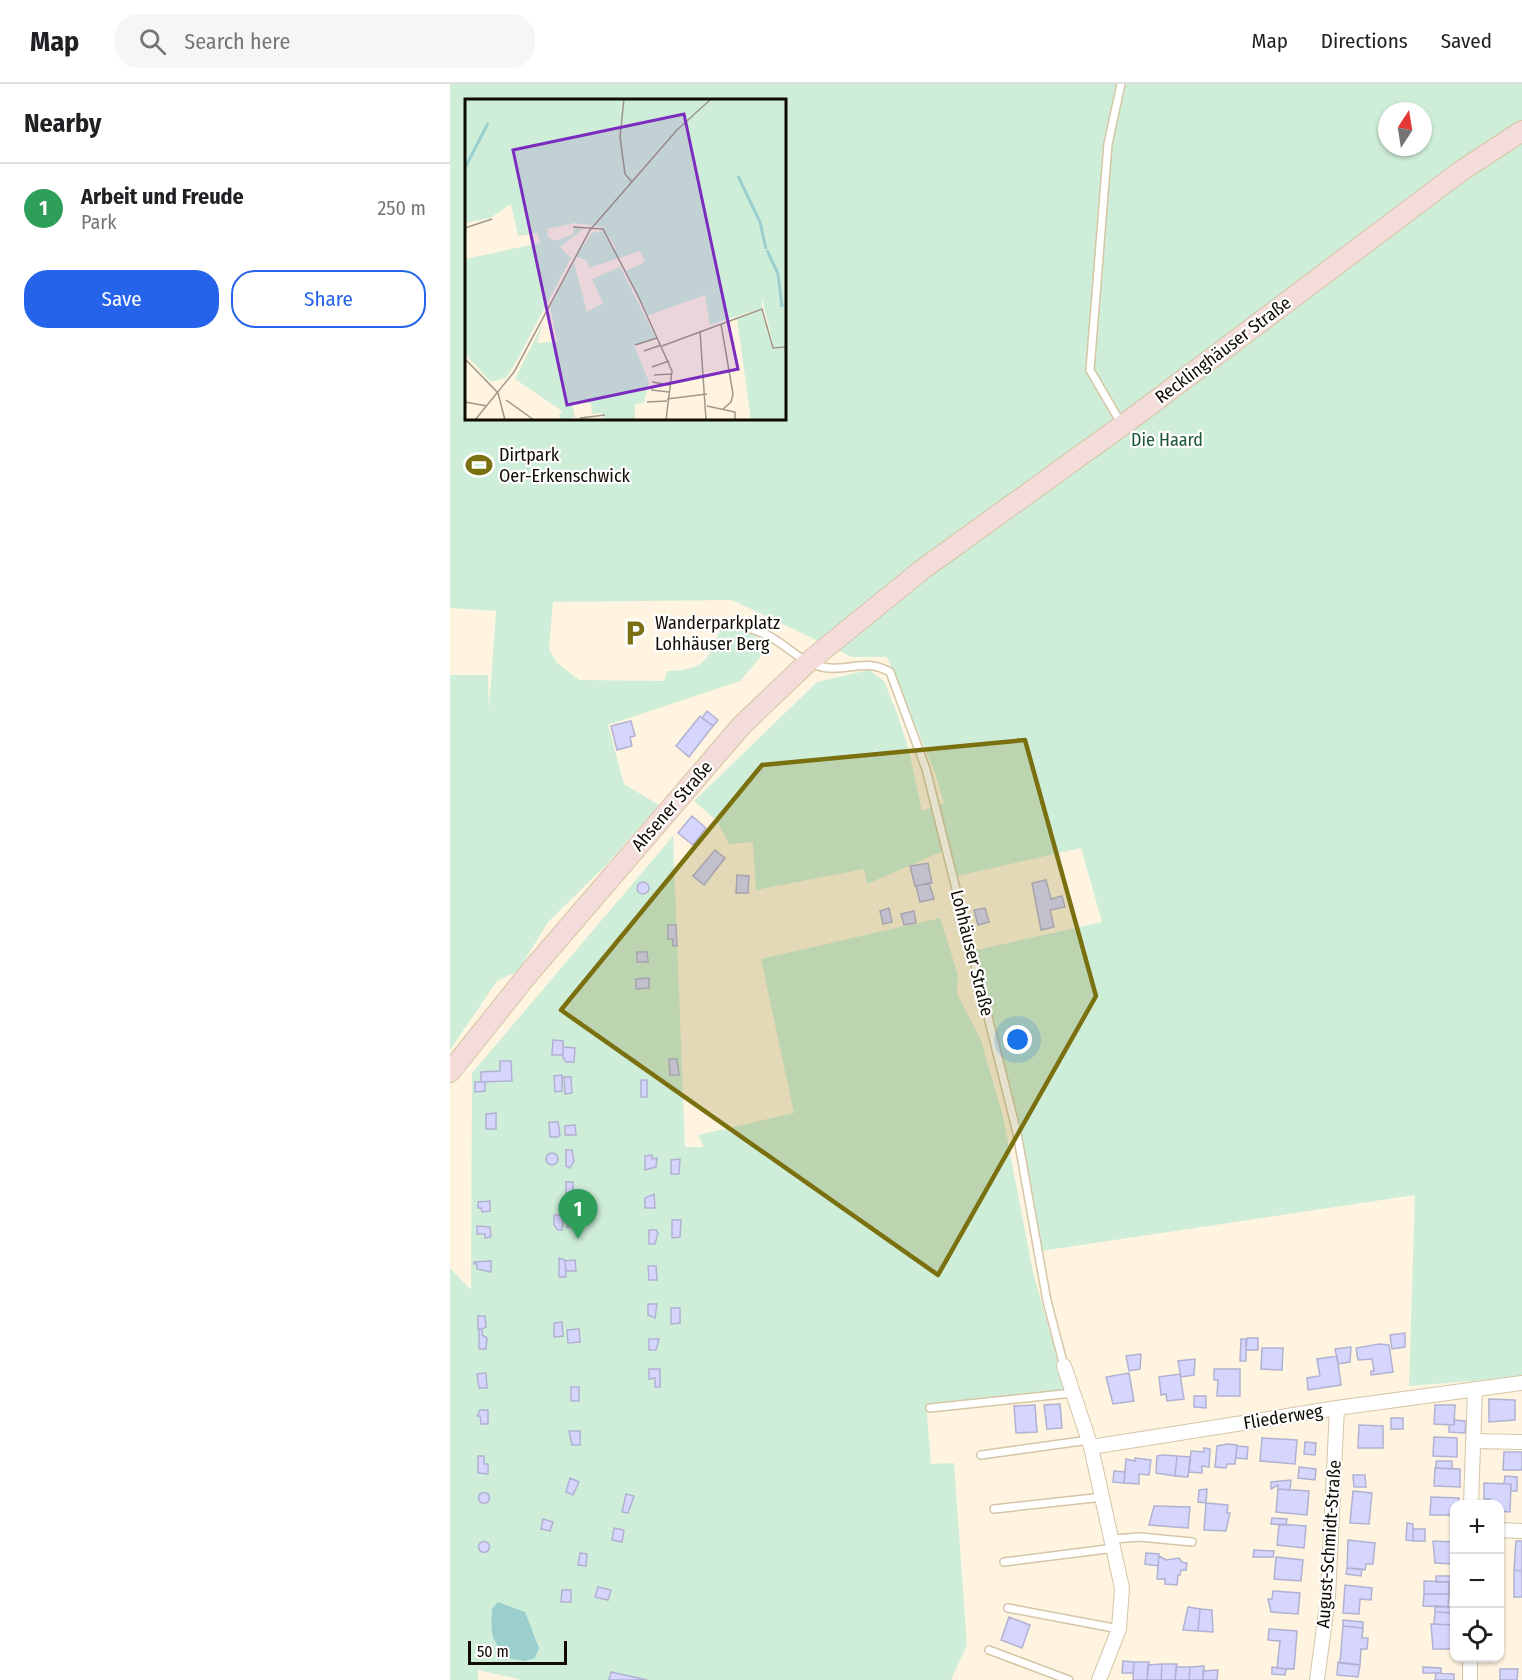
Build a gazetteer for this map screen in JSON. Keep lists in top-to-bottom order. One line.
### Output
{"streets":{"main road":["Recklinghäuser Straße","Ahsener Straße"],"street":["Lohhäuser Straße","Fliederweg","August-Schmidt-Straße"]},"crossings":[["Recklinghäuser Straße","Ahsener Straße"],["Ahsener Straße","Lohhäuser Straße"],["Lohhäuser Straße","Fliederweg"],["Fliederweg","August-Schmidt-Straße"]],"parks":["Die Haard"],"places":{"sports":["Dirtpark Oer-Erkenschwick"],"parking":["Wanderparkplatz Lohhäuser Berg"]},"scale_bar":"50 m","north":"top","page":{"header":"Map","search":"Search here","nav":["Map","Directions","Saved"],"heading":"Nearby","list":[{"mark":"1","name":"Arbeit und Freude","note":"Park","value":"250 m"}],"buttons":["Save","Share"],"pins":"1","map_buttons":["+","−"],"scale":"50 m"}}
